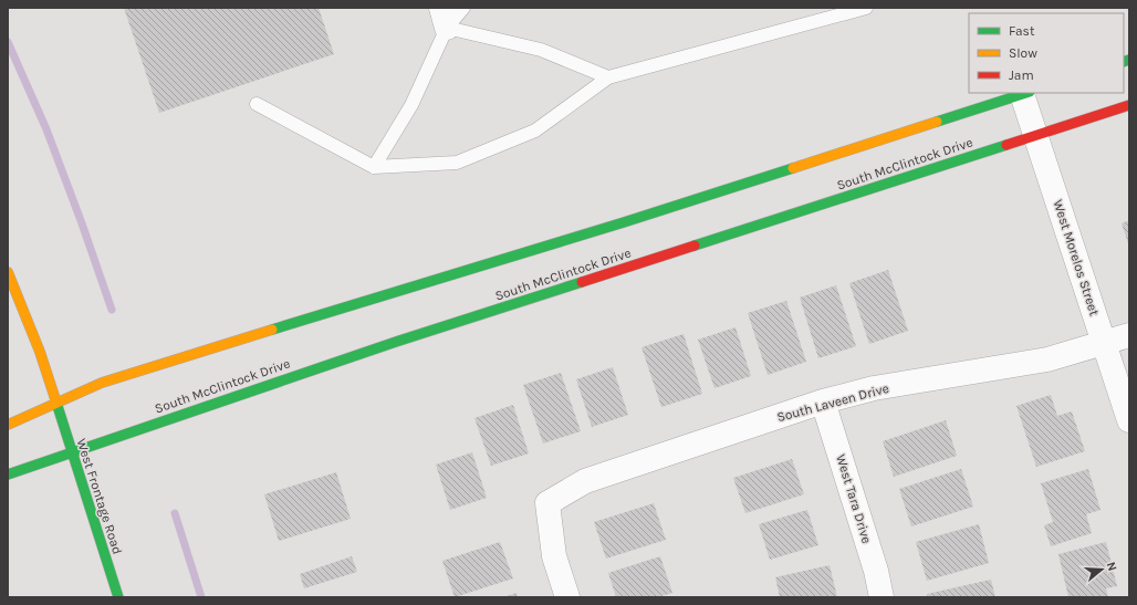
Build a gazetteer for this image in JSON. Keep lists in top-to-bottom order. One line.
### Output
{"streets":{"main road":["South McClintock Drive","West Frontage Road"],"street":["West Morelos Street","South Laveen Drive","West Tara Drive"]},"crossings":[["South McClintock Drive","West Morelos Street"],["South McClintock Drive","West Frontage Road"],["West Morelos Street","South Laveen Drive"],["South Laveen Drive","West Tara Drive"]],"legend":["Fast","Slow","Jam"],"north":"right"}
